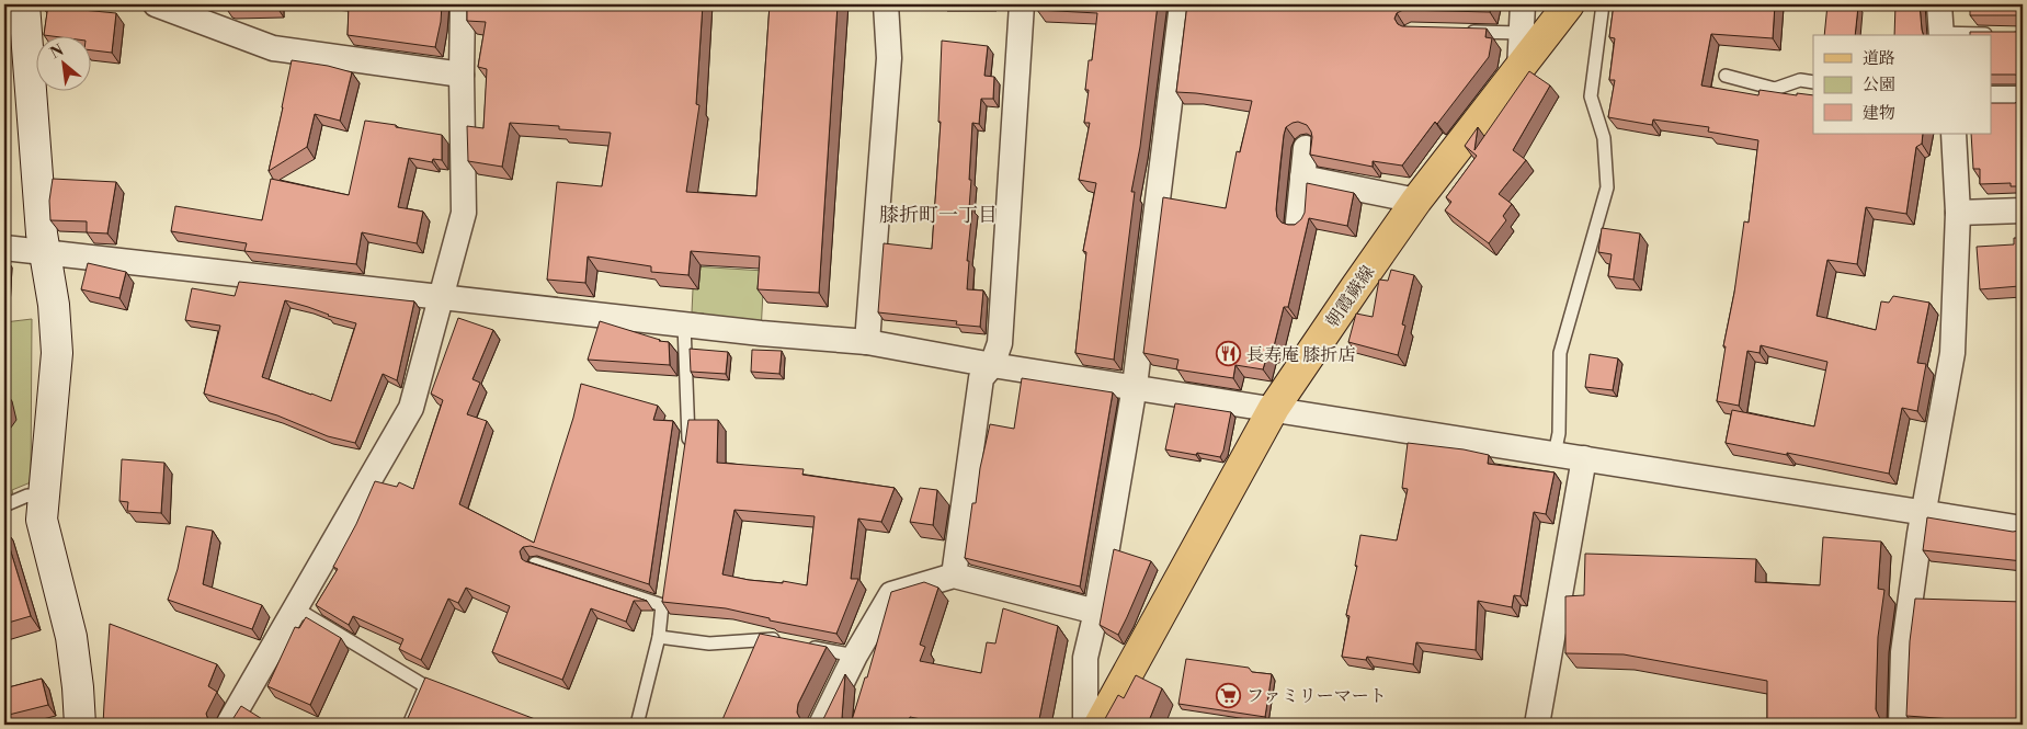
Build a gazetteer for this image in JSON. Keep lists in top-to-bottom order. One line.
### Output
{"streets":{"main road":["朝霞蕨線"]},"districts":["膝折町一丁目"],"places":{"restaurant":["長寿庵 膝折店"],"supermarket":["ファミリーマート"]},"legend":["道路","公園","建物"],"north":"top left"}
